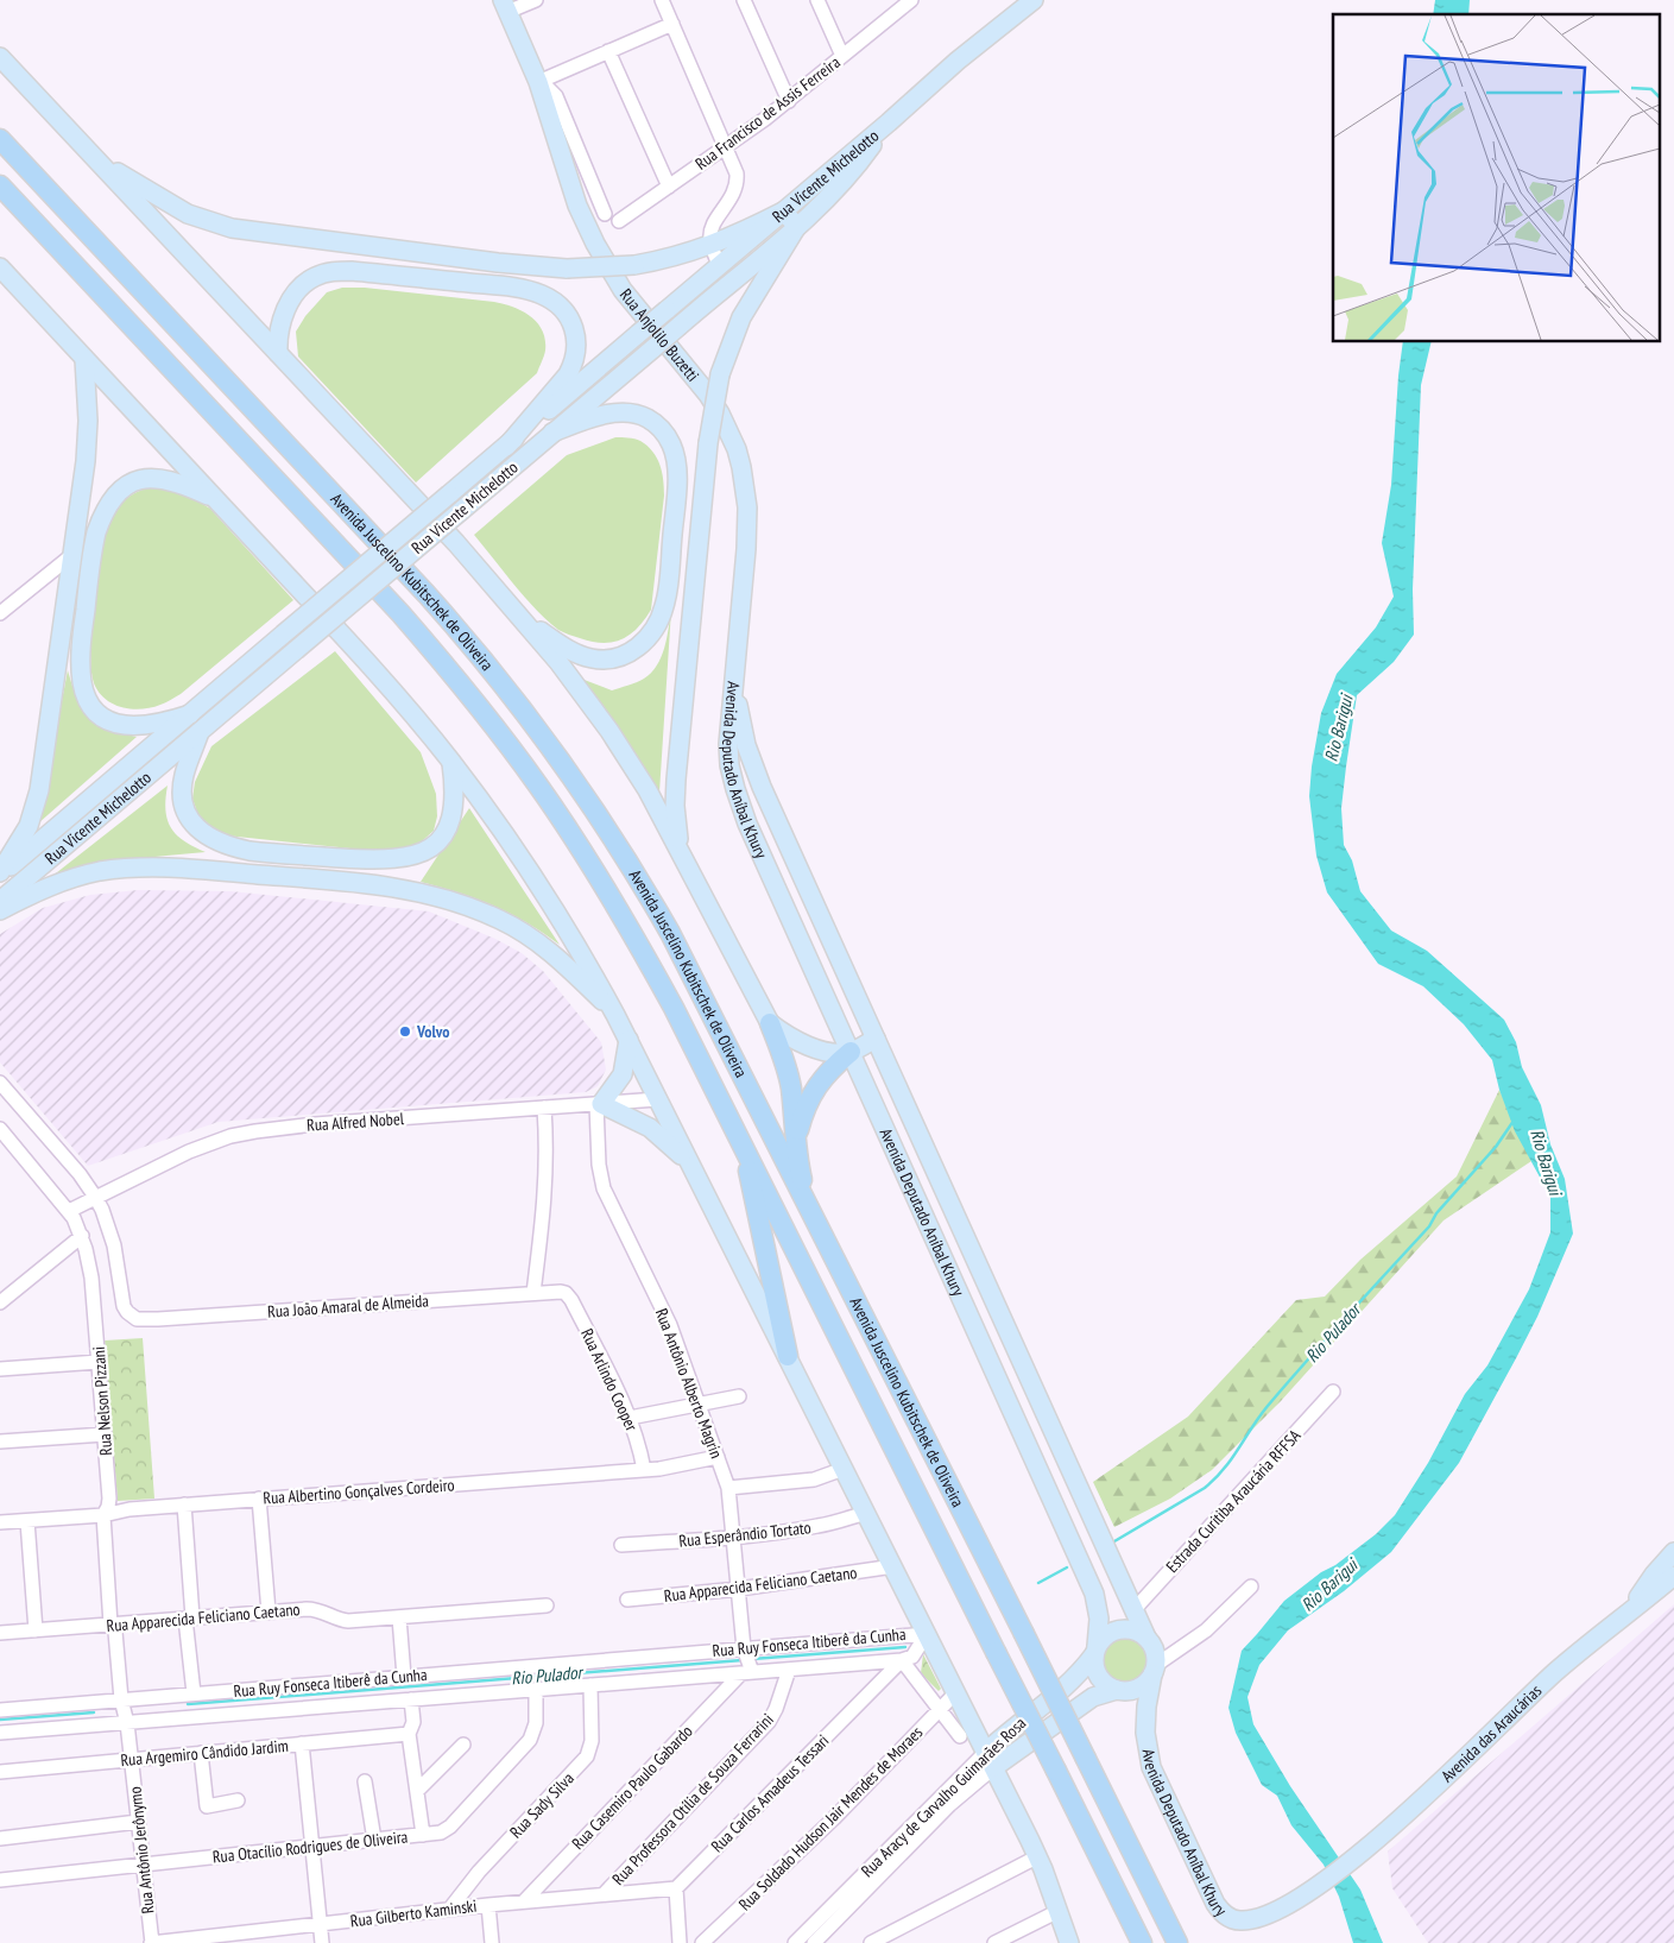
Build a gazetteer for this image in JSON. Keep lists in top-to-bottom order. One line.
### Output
{"streets":{"highway":["Avenida Juscelino Kubitschek de Oliveira"],"main road":["Rua Vicente Michelotto","Rua Anjolilo Buzetti","Avenida Deputado Aníbal Khury","Avenida das Araucárias","Rua Aracy de Carvalho Guimarães Rosa"],"street":["Rua Francisco de Assis Ferreira","Rua Alfred Nobel","Rua João Amaral de Almeida","Rua Arlindo Cooper","Rua Antônio Alberto Magrin","Rua Nelson Pizzani","Rua Albertino Gonçalves Cordeiro","Estrada Curitiba Araucária RFFSA","Rua Esperândio Tortato","Rua Apparecida Feliciano Caetano","Rua Ruy Fonseca Itiberê da Cunha","Rua Argemiro Cândido Jardim","Rua Casemiro Paulo Gabardo","Rua Carlos Amadeus Tessari","Rua Professora Otília de Souza Ferrarini","Rua Sady Silva","Rua Soldado Hudson Jair Mendes de Moraes","Rua Otacílio Rodrigues de Oliveira","Rua Antônio Jerônymo","Rua Gilberto Kaminski"]},"crossings":[["Rua Anjolilo Buzetti","Avenida Deputado Aníbal Khury"],["Avenida Deputado Aníbal Khury","Estrada Curitiba Araucária RFFSA"],["Avenida Deputado Aníbal Khury","Avenida das Araucárias"],["Avenida Deputado Aníbal Khury","Rua Aracy de Carvalho Guimarães Rosa"],["Rua Alfred Nobel","Rua João Amaral de Almeida"],["Rua Alfred Nobel","Rua Antônio Alberto Magrin"],["Rua Alfred Nobel","Rua Nelson Pizzani"],["Rua João Amaral de Almeida","Rua Arlindo Cooper"],["Rua Arlindo Cooper","Rua Albertino Gonçalves Cordeiro"],["Rua Antônio Alberto Magrin","Rua Albertino Gonçalves Cordeiro"],["Rua Antônio Alberto Magrin","Rua Esperândio Tortato"],["Rua Antônio Alberto Magrin","Rua Apparecida Feliciano Caetano"],["Rua Antônio Alberto Magrin","Rua Ruy Fonseca Itiberê da Cunha"],["Rua Antônio Alberto Magrin","Rua Casemiro Paulo Gabardo"],["Rua Nelson Pizzani","Rua Albertino Gonçalves Cordeiro"],["Rua Nelson Pizzani","Rua Apparecida Feliciano Caetano"],["Rua Nelson Pizzani","Rua Ruy Fonseca Itiberê da Cunha"],["Rua Nelson Pizzani","Rua Antônio Jerônymo"],["Rua Ruy Fonseca Itiberê da Cunha","Rua Casemiro Paulo Gabardo"],["Rua Ruy Fonseca Itiberê da Cunha","Rua Carlos Amadeus Tessari"],["Rua Ruy Fonseca Itiberê da Cunha","Rua Professora Otília de Souza Ferrarini"],["Rua Ruy Fonseca Itiberê da Cunha","Rua Sady Silva"],["Rua Ruy Fonseca Itiberê da Cunha","Rua Otacílio Rodrigues de Oliveira"],["Rua Ruy Fonseca Itiberê da Cunha","Rua Antônio Jerônymo"],["Rua Argemiro Cândido Jardim","Rua Antônio Jerônymo"],["Rua Casemiro Paulo Gabardo","Rua Gilberto Kaminski"],["Rua Carlos Amadeus Tessari","Rua Gilberto Kaminski"],["Rua Professora Otília de Souza Ferrarini","Rua Gilberto Kaminski"],["Rua Sady Silva","Rua Gilberto Kaminski"],["Rua Otacílio Rodrigues de Oliveira","Rua Antônio Jerônymo"],["Rua Antônio Jerônymo","Rua Gilberto Kaminski"]],"water":["Rio Barigui","Rio Pulador"],"places":["Volvo"]}
